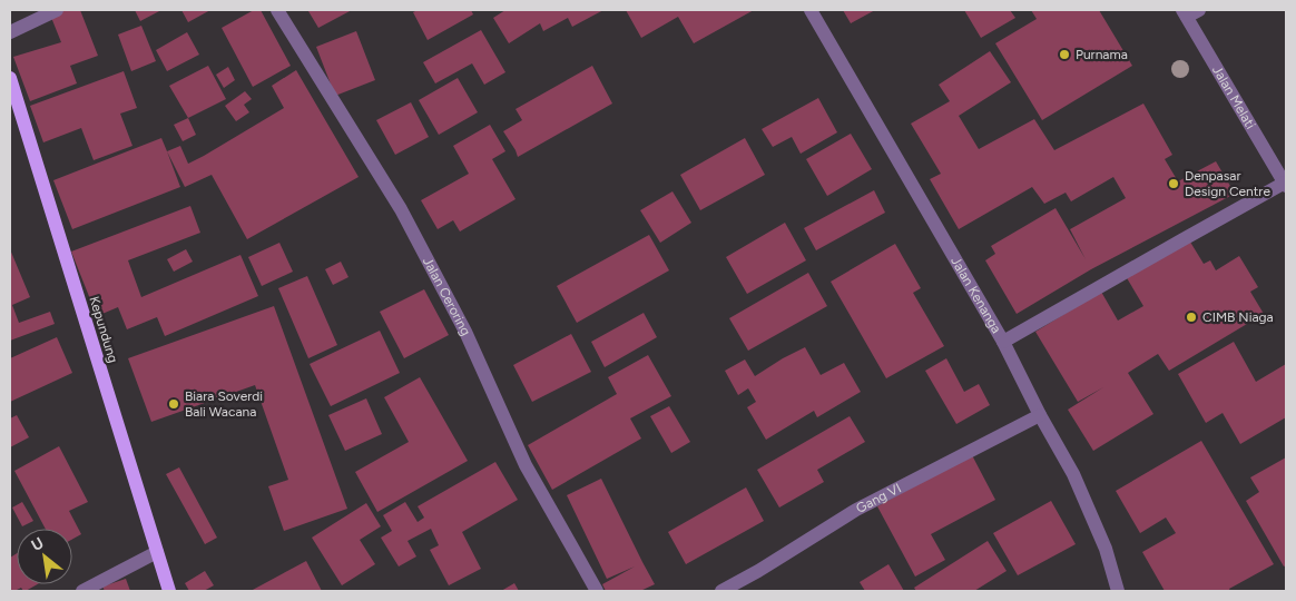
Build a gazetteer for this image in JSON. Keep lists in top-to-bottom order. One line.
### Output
{"streets":{"main road":["Kepundung"],"street":["Jalan Melati","Jalan Kenanga","Jalan Ceroring","Gang VI"]},"crossings":[["Jalan Kenanga","Gang VI"]],"places":["Purnama","Denpasar Design Centre","CIMB Niaga","Biara Soverdi Bali Wacana"],"north":"top left"}
